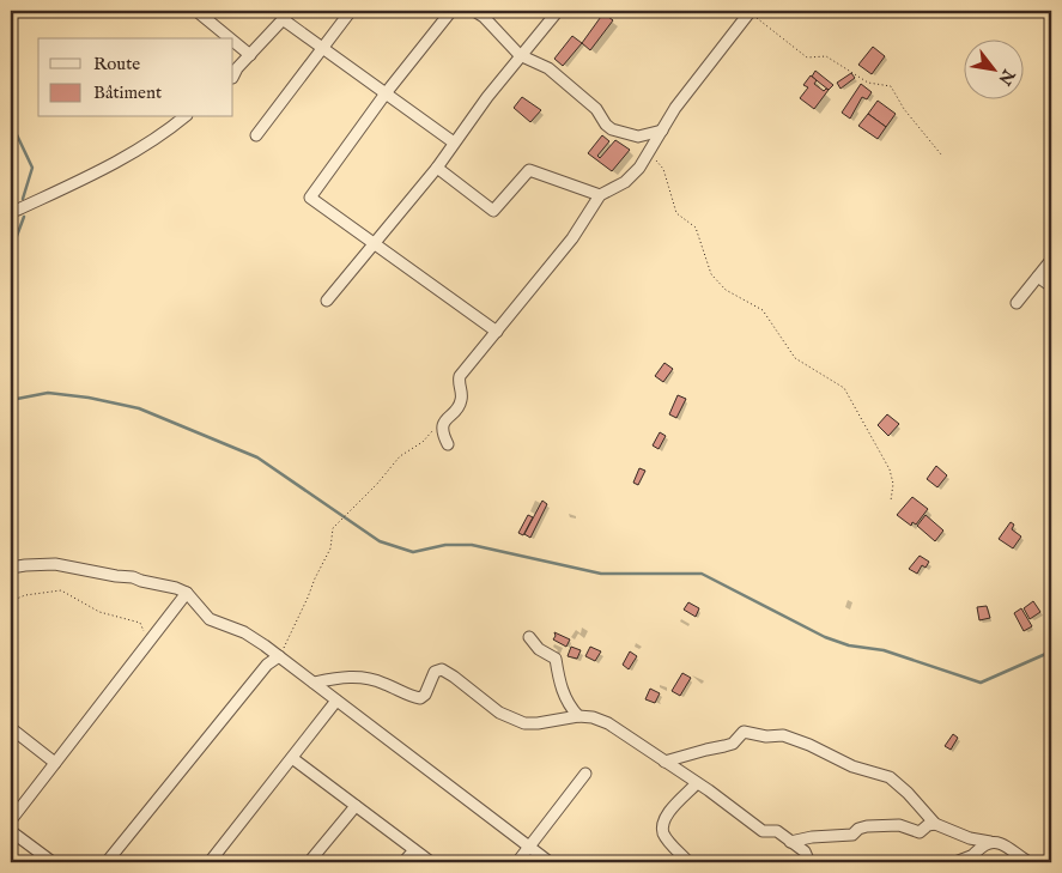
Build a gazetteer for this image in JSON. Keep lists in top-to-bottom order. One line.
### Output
{"legend":["Route","Bâtiment"],"north":"bottom right"}
